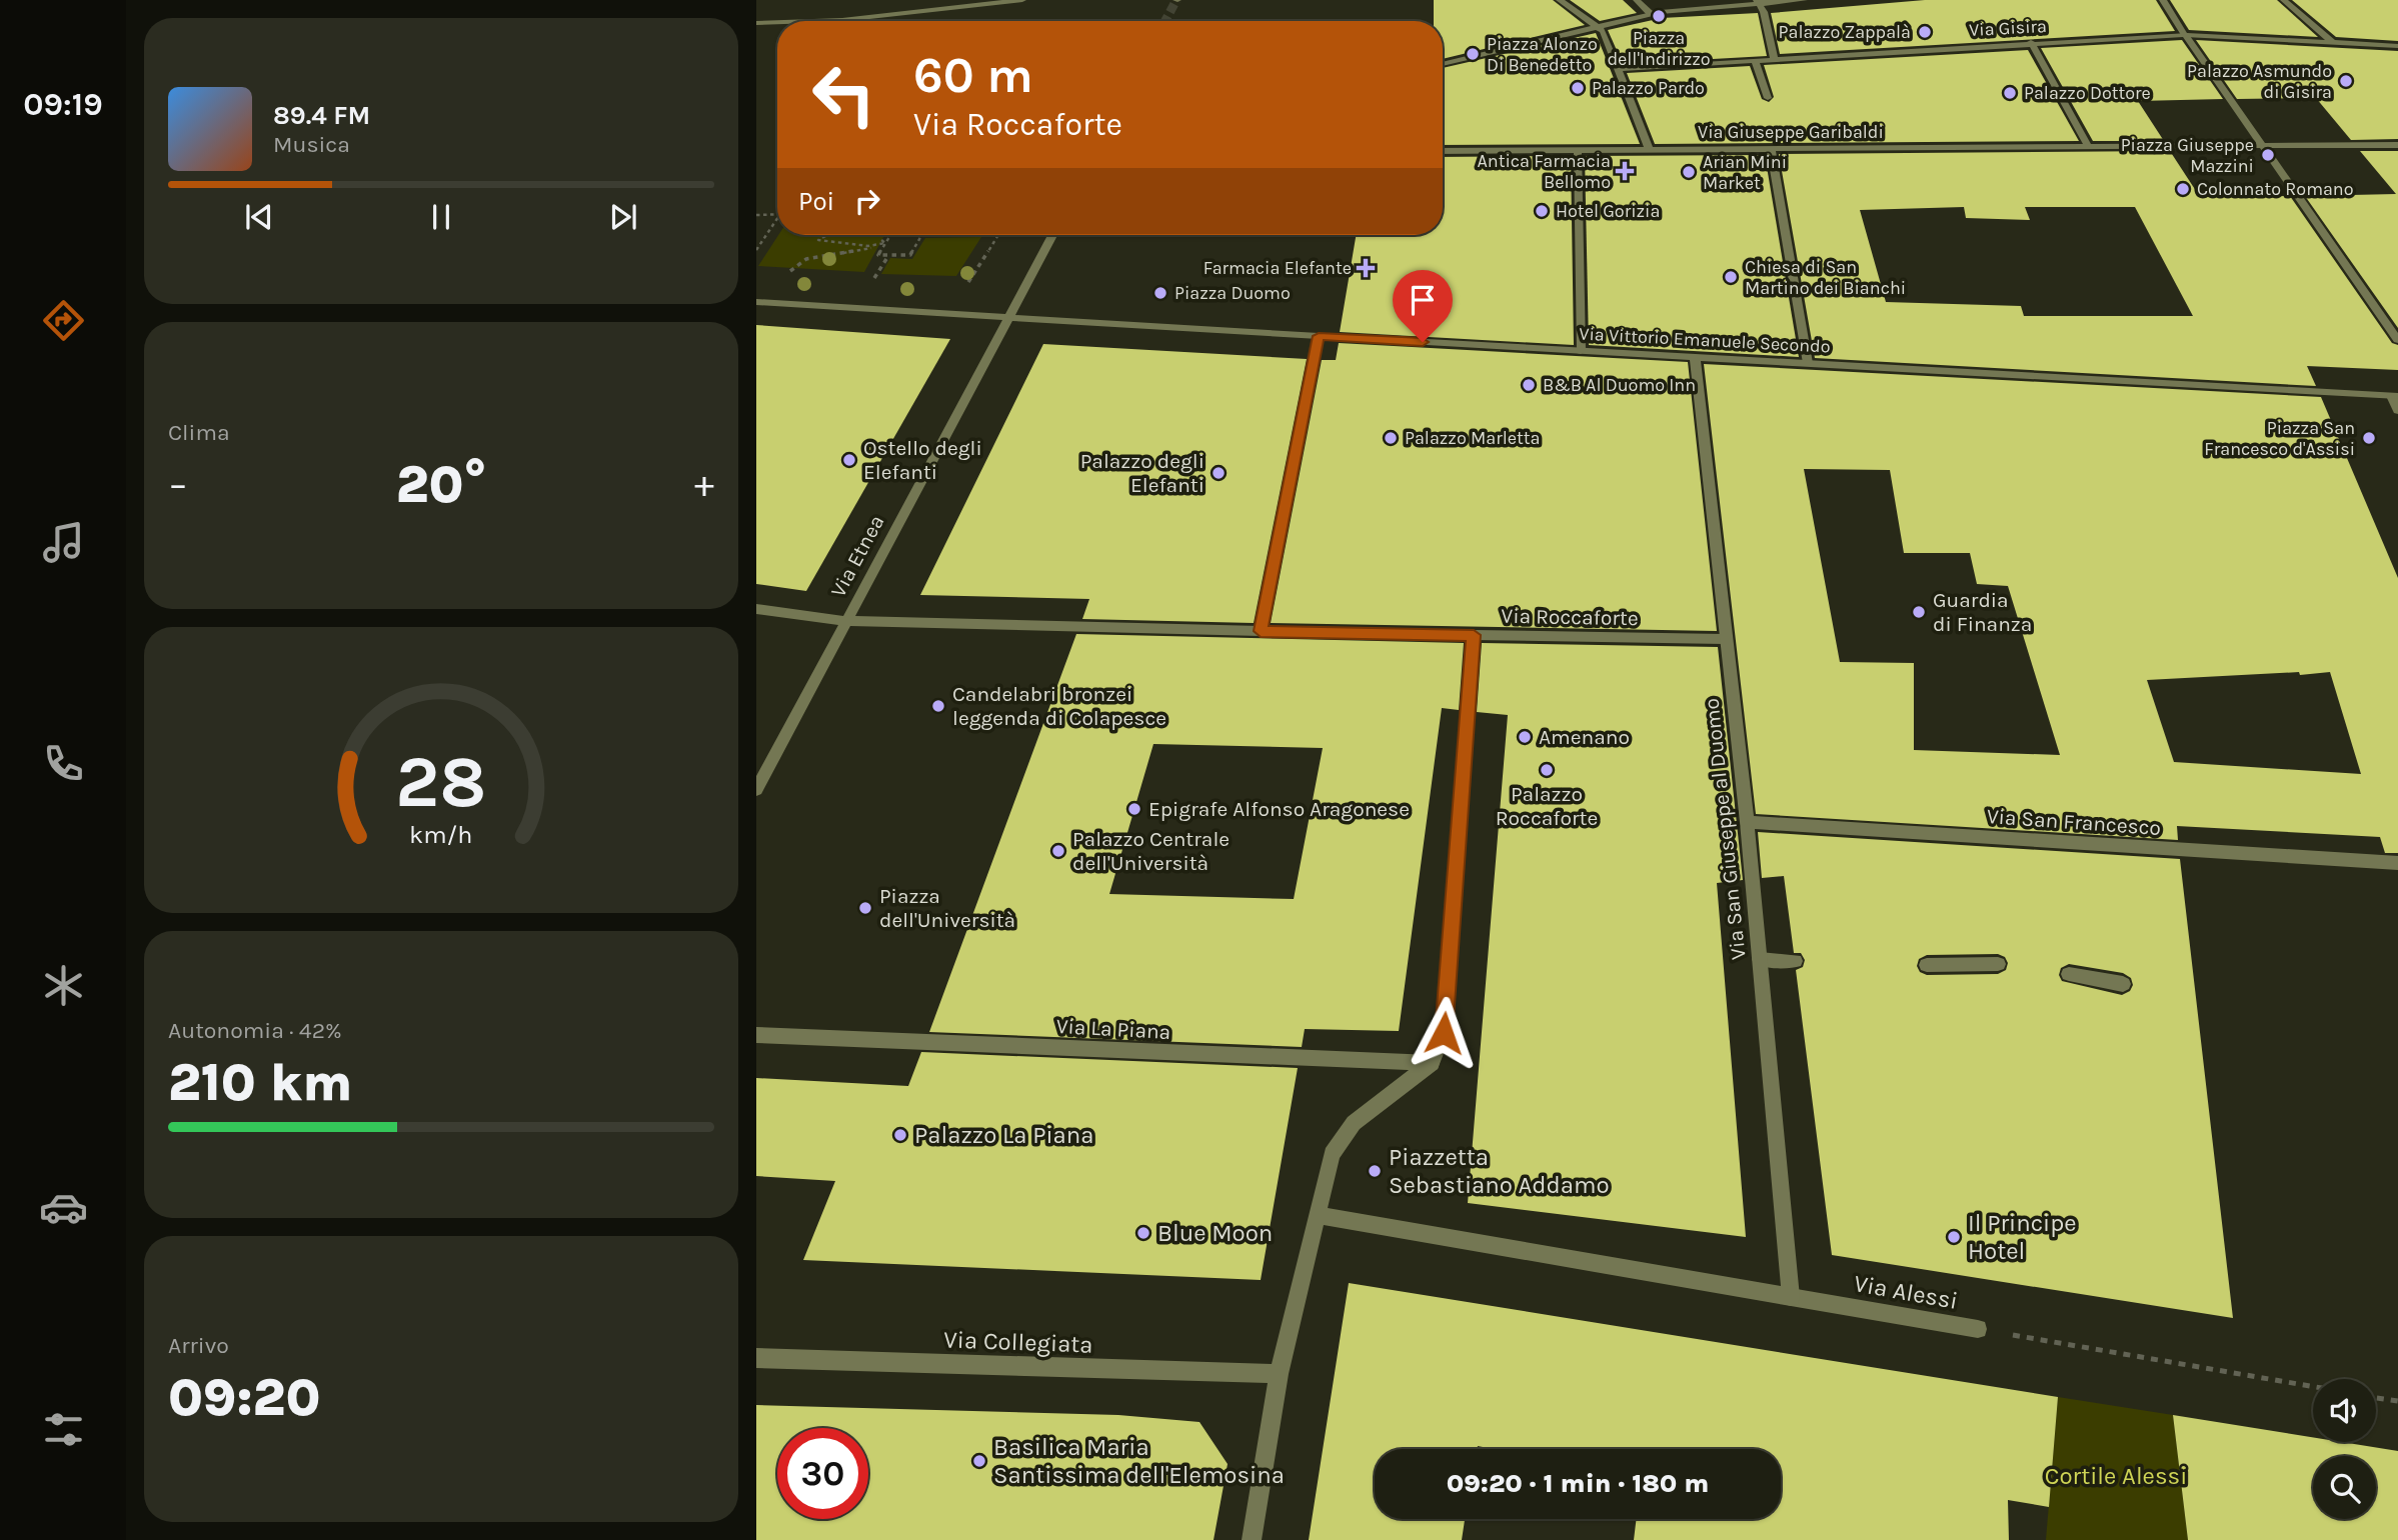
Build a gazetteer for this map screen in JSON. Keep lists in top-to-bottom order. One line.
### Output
{"streets":{"street":["Via Gisira","Via Giuseppe Garibaldi","Via Vittorio Emanuele Secondo","Via Etnea","Via Roccaforte","Via San Francesco","Via San Giuseppe al Duomo","Via La Piana","Via Alessi","Via Collegiata"]},"crossings":[["Via Vittorio Emanuele Secondo","Via Etnea"],["Via Vittorio Emanuele Secondo","Via San Giuseppe al Duomo"],["Via Etnea","Via Roccaforte"],["Via Roccaforte","Via San Giuseppe al Duomo"],["Via San Francesco","Via San Giuseppe al Duomo"],["Via San Giuseppe al Duomo","Via Alessi"]],"parks":["Cortile Alessi"],"places":{"other":["Piazza dell'Indirizzo","Palazzo Zappalà","Piazza Alonzo Di Benedetto","Palazzo Asmundo di Gisira","Palazzo Pardo","Palazzo Dottore","Piazza Giuseppe Mazzini","Arian Mini Market","Colonnato Romano","Hotel Gorizia","Chiesa di San Martino dei Bianchi","Piazza Duomo","B&B Al Duomo Inn","Palazzo Marletta","Piazza San Francesco d'Assisi","Ostello degli Elefanti","Palazzo degli Elefanti","Guardia di Finanza","Candelabri bronzei leggenda di Colapesce","Amenano","Palazzo Roccaforte","Epigrafe Alfonso Aragonese","Palazzo Centrale dell'Università","Piazza dell'Università","Palazzo La Piana","Piazzetta Sebastiano Addamo","Blue Moon","Il Principe Hotel","Basilica Maria Santissima dell'Elemosina"],"health":["Antica Farmacia Bellomo","Farmacia Elefante"]},"page":{"tabs":"09:19","turn":["60 m","Via Roccaforte"],"song":["89.4 FM","Musica"],"then":"Poi","tile":["Clima",["Autonomia · 42%","210 km"],["Arrivo","09:20"]],"heat":["−","20°","+"],"limit":"30","trip":"09:20 · 1 min · 180 m","gauge":["28","km/h"]}}
